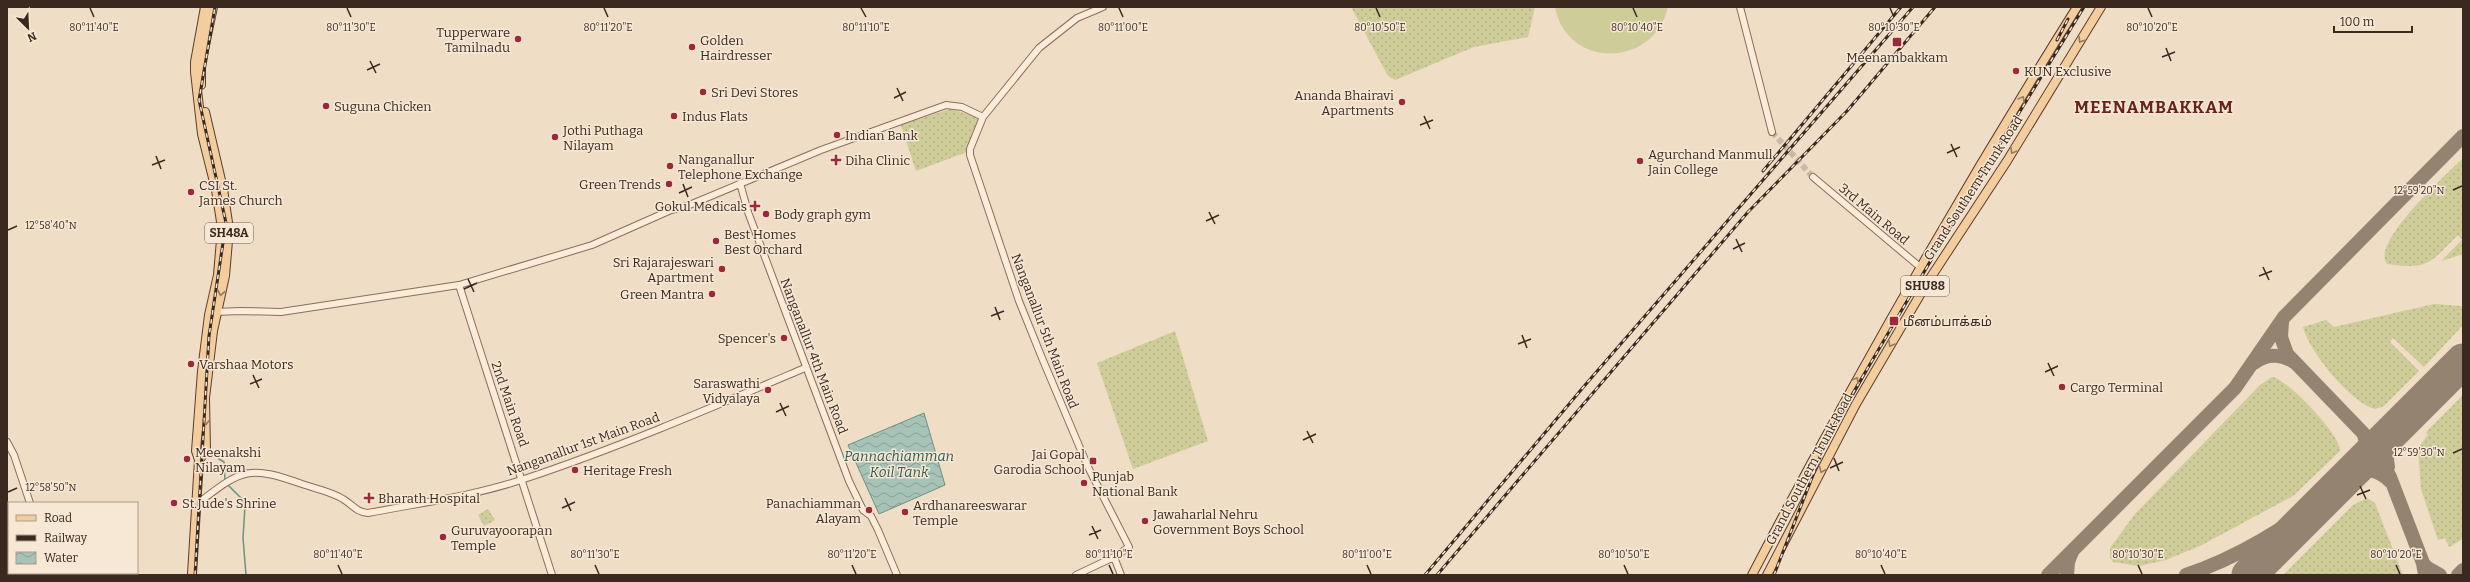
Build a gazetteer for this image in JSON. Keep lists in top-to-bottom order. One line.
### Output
{"streets":{"main road":["Grand Southern Trunk Road","SH48A","SHU88"],"street":["3rd Main Road","Nanganallur 5th Main Road","Nanganallur 4th Main Road","2nd Main Road","Nanganallur 1st Main Road"]},"crossings":[["Grand Southern Trunk Road","3rd Main Road"],["SH48A","Nanganallur 1st Main Road"],["Nanganallur 4th Main Road","Nanganallur 1st Main Road"],["2nd Main Road","Nanganallur 1st Main Road"]],"districts":["MEENAMBAKKAM"],"water":["Pannachiamman Koil Tank"],"places":{"other":["Tupperware Tamilnadu","Golden Hairdresser","KUN Exclusive","Sri Devi Stores","Ananda Bhairavi Apartments","Suguna Chicken","Indus Flats","Indian Bank","Jothi Puthaga Nilayam","Agurchand Manmull Jain College","Nanganallur Telephone Exchange","Green Trends","CSI St. James Church","Body graph gym","Best Homes Best Orchard","Sri Rajarajeswari Apartment","Green Mantra","Spencer's","Varshaa Motors","Cargo Terminal","Saraswathi Vidyalaya","Meenakshi Nilayam","Heritage Fresh","Punjab National Bank","St.Jude's Shrine","Panachiamman Alayam","Ardhanareeswarar Temple","Jawaharlal Nehru Government Boys School","Guruvayoorapan Temple"],"transit":["Meenambakkam","மீனம்பாக்கம்","Jai Gopal Garodia School"],"health":["Diha Clinic","Gokul Medicals","Bharath Hospital"]},"legend":["Road","Railway","Water"],"scale_bar":"100 m","north":"bottom right","coordinates":["80°11'40\"E","80°11'30\"E","80°11'20\"E","80°11'10\"E","80°11'00\"E","80°10'50\"E","80°10'40\"E","80°10'20\"E","80°10'30\"E","12°59'20\"N","12°58'40\"N","12°59'30\"N","12°58'50\"N"]}
